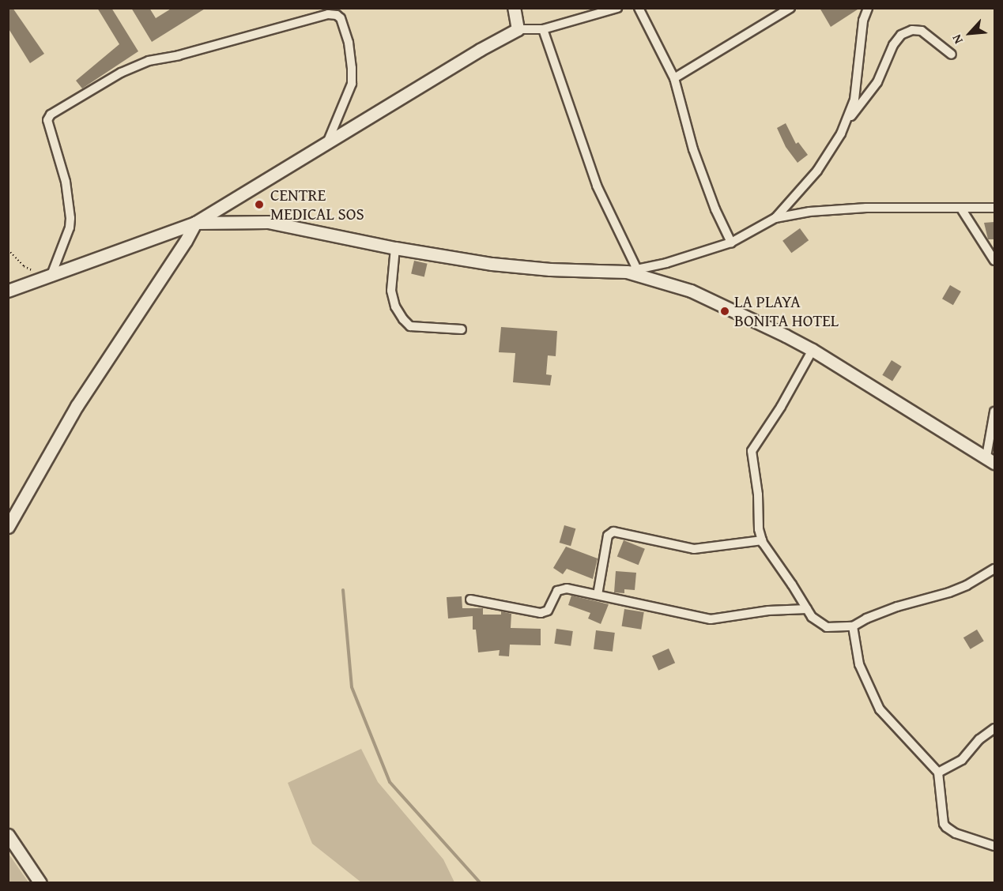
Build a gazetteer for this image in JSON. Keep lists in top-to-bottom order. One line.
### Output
{"places":["CENTRE MEDICAL SOS","LA PLAYA BONITA HOTEL"],"north":"bottom left"}
